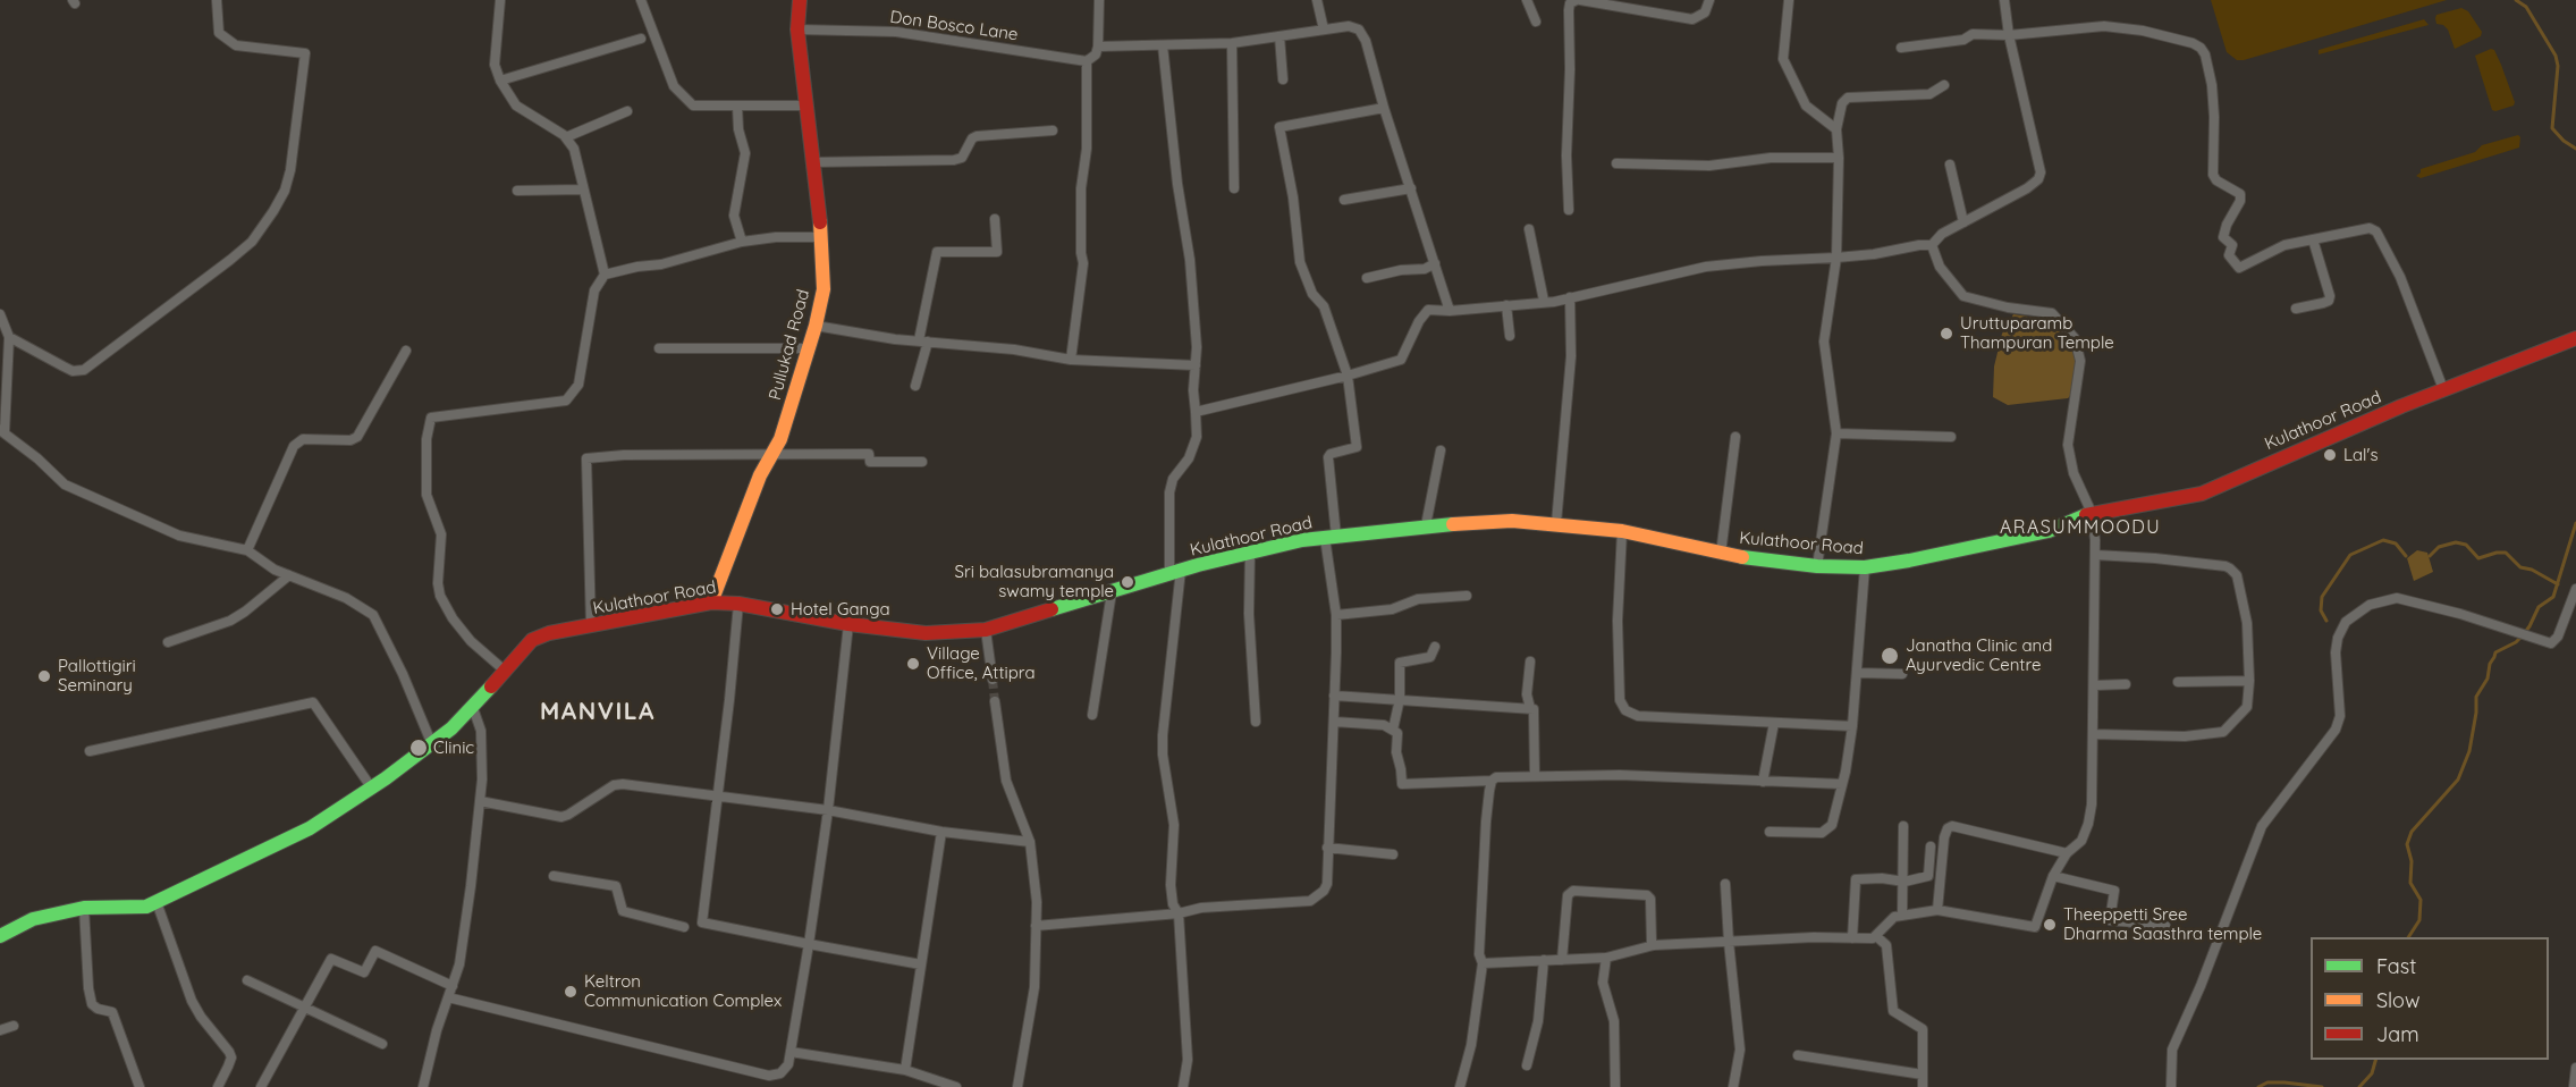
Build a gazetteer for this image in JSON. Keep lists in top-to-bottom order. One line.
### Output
{"streets":{"main road":["Pullukad Road","Kulathoor Road"],"street":["Don Bosco Lane"]},"crossings":[["Don Bosco Lane","Pullukad Road"],["Pullukad Road","Kulathoor Road"]],"districts":["ARASUMMOODU","MANVILA"],"places":["Uruttuparamb Thampuran Temple","Lal's","Sri balasubramanya swamy temple","Hotel Ganga","Janatha Clinic and Ayurvedic Centre","Village Office, Attipra","Pallottigiri Seminary","Clinic","Theeppetti Sree Dharma Saasthra temple","Keltron Communication Complex"],"legend":["Fast","Slow","Jam"]}
